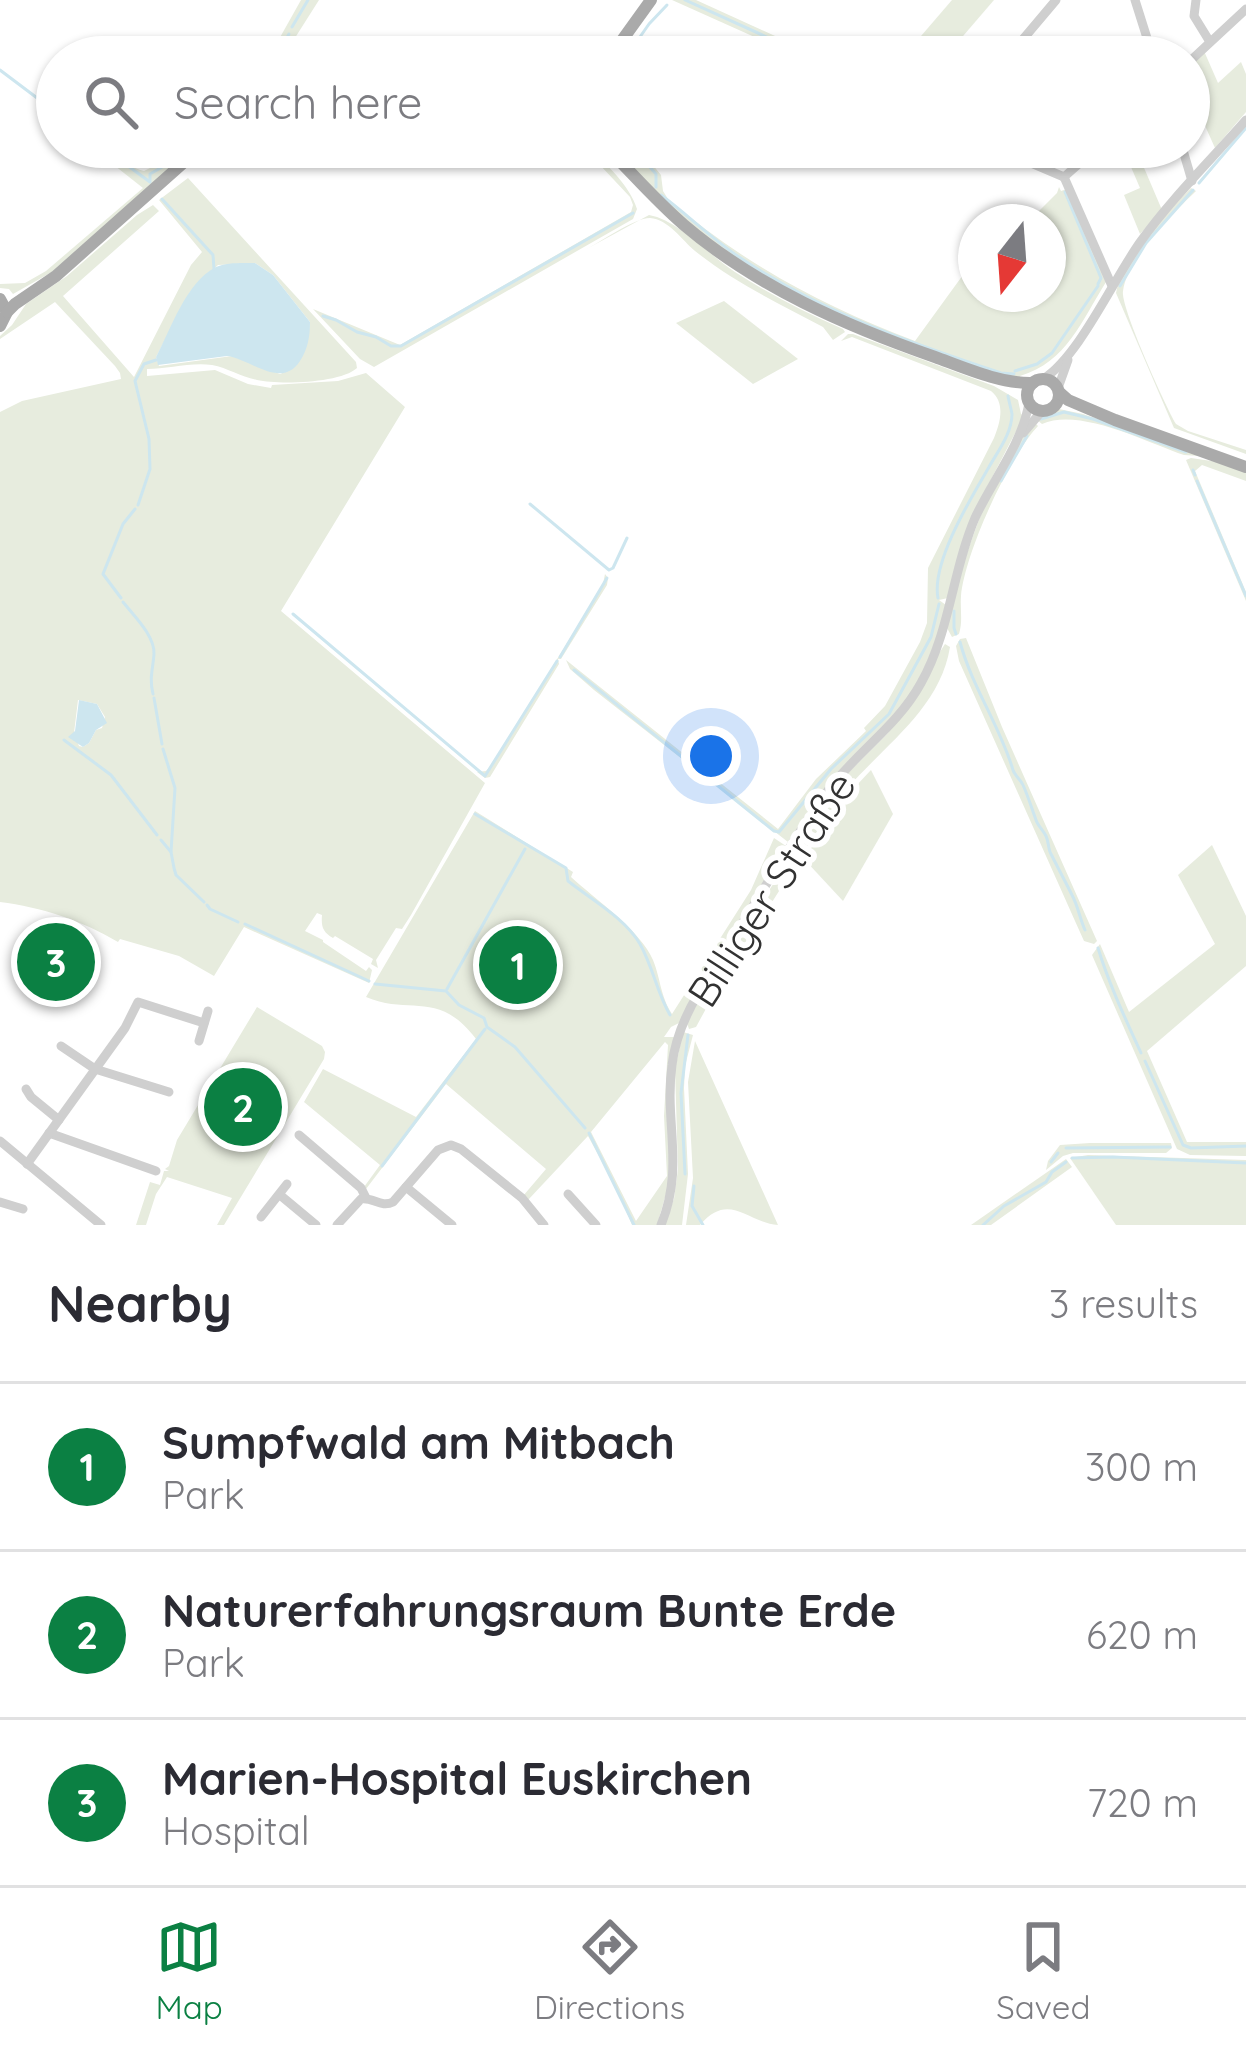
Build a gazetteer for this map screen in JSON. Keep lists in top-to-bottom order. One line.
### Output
{"streets":{"street":["Billiger Straße"]},"north":"bottom","page":{"search":"Search here","pins":["3","1","2"],"heading":["Nearby","3 results"],"list":[{"mark":"1","name":"Sumpfwald am Mitbach","note":"Park","value":"300 m"},{"mark":"2","name":"Naturerfahrungsraum Bunte Erde","note":"Park","value":"620 m"},{"mark":"3","name":"Marien-Hospital Euskirchen","note":"Hospital","value":"720 m"}],"nav":["Map","Directions","Saved"]}}
